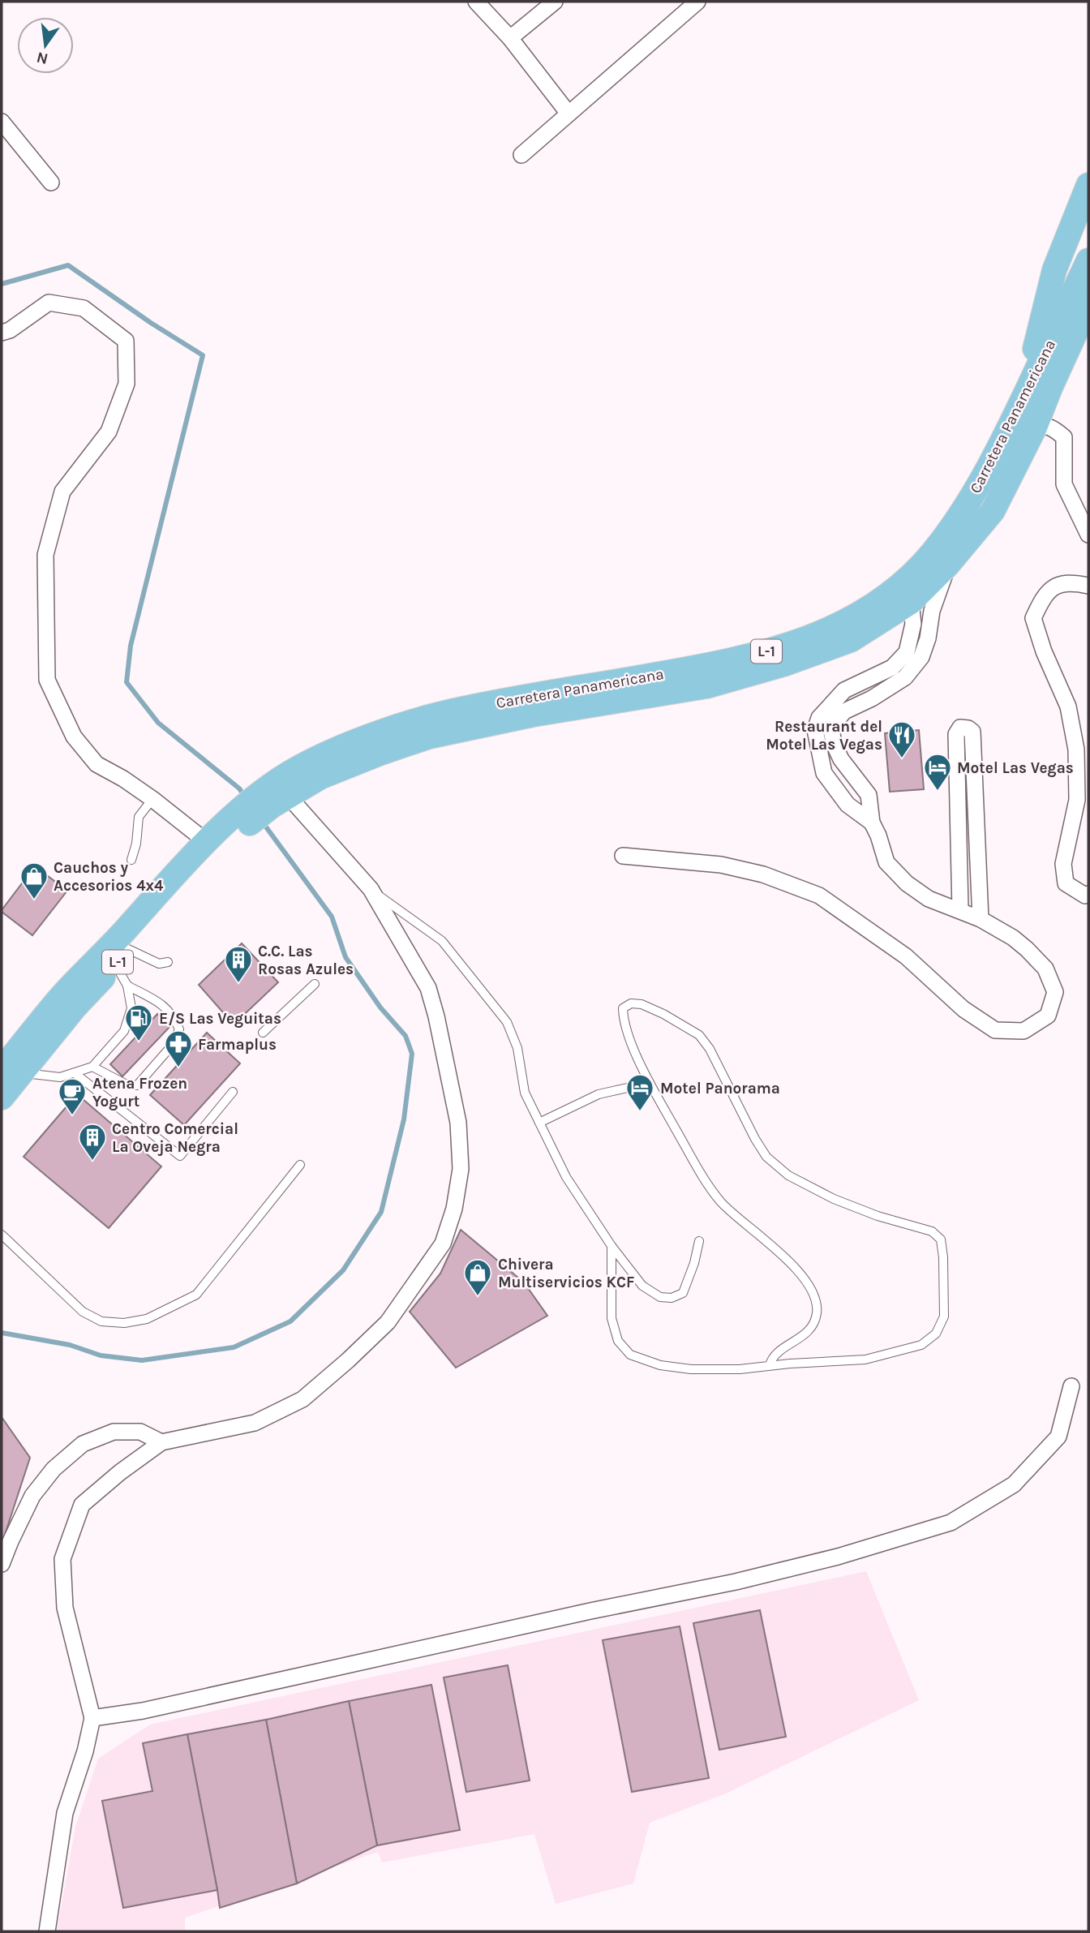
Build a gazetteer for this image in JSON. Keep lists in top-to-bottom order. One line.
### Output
{"streets":{"main road":["Carretera Panamericana","L-1"]},"places":{"restaurant":["Restaurant del Motel Las Vegas"],"hotel":["Motel Las Vegas","Motel Panorama"],"shop":["Cauchos y Accesorios 4x4","Chivera Multiservicios KCF"],"building":["C.C. Las Rosas Azules","Centro Comercial La Oveja Negra"],"fuel station":["E/S Las Veguitas"],"pharmacy":["Farmaplus"],"cafe":["Atena Frozen Yogurt"]},"north":"bottom"}
